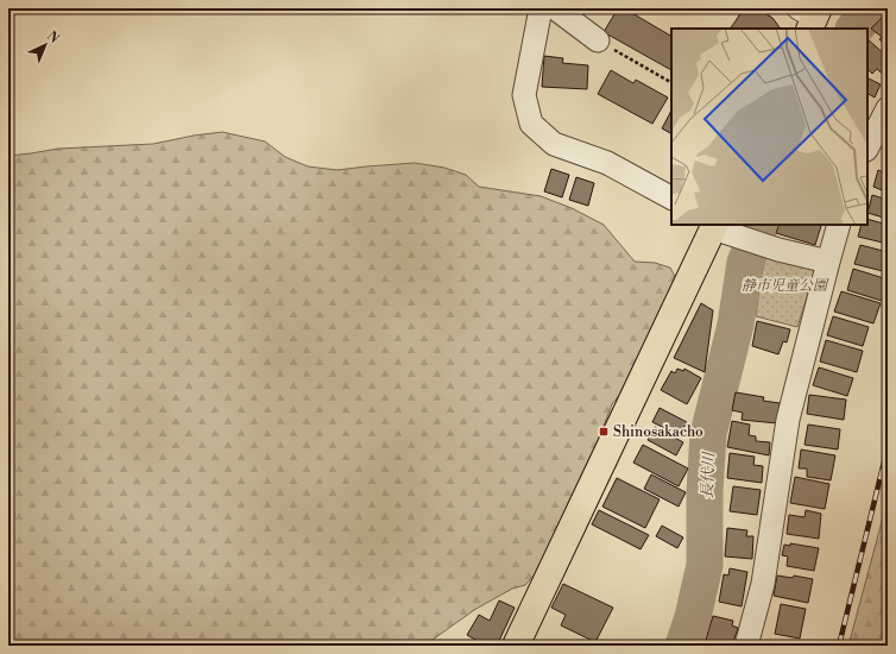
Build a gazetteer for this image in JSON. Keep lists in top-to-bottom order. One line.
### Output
{"water":["長代川"],"parks":["静市児童公園"],"places":{"transit":["Shinosakacho"]},"north":"top right"}
